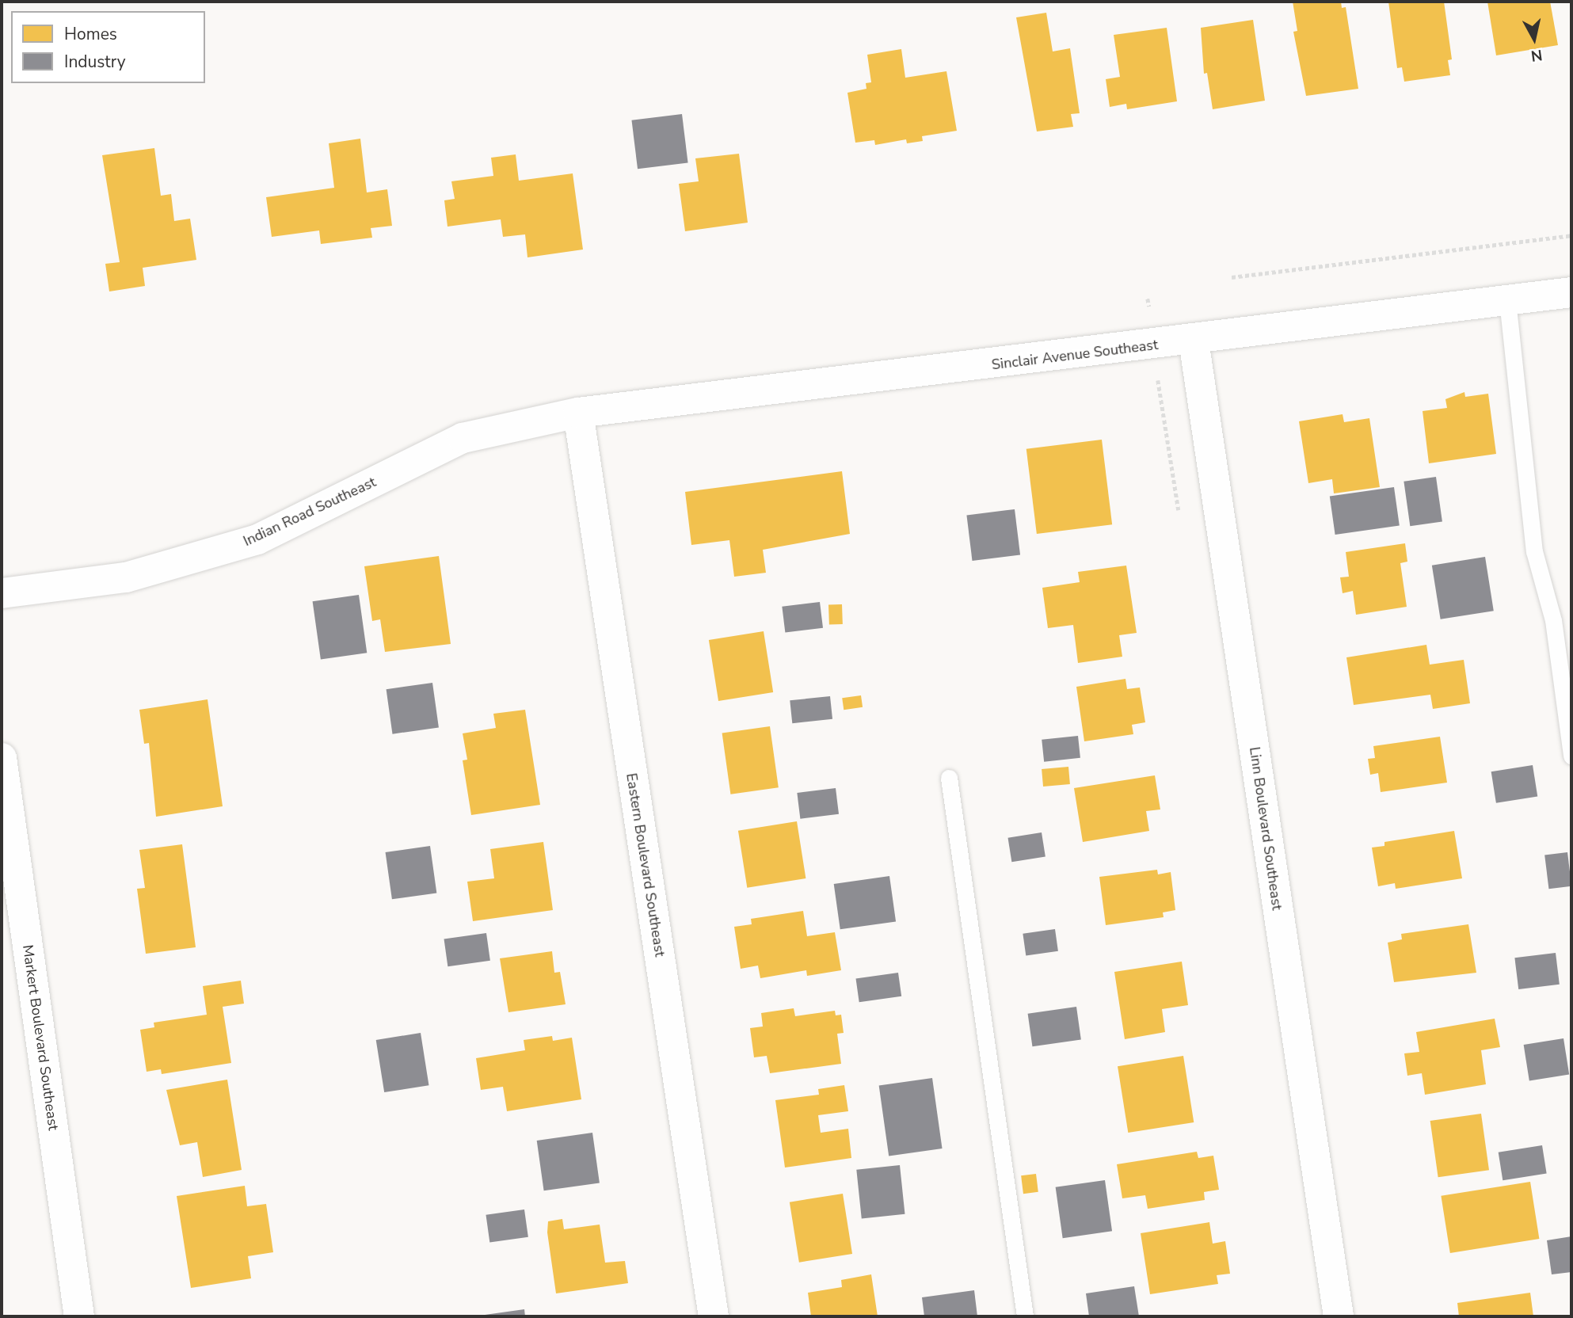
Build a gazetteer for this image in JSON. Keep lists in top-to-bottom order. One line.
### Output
{"streets":{"street":["Sinclair Avenue Southeast","Indian Road Southeast","Linn Boulevard Southeast","Eastern Boulevard Southeast","Markert Boulevard Southeast"]},"crossings":[["Sinclair Avenue Southeast","Indian Road Southeast"],["Sinclair Avenue Southeast","Linn Boulevard Southeast"],["Sinclair Avenue Southeast","Eastern Boulevard Southeast"],["Indian Road Southeast","Eastern Boulevard Southeast"]],"legend":["Homes","Industry"],"north":"bottom"}
